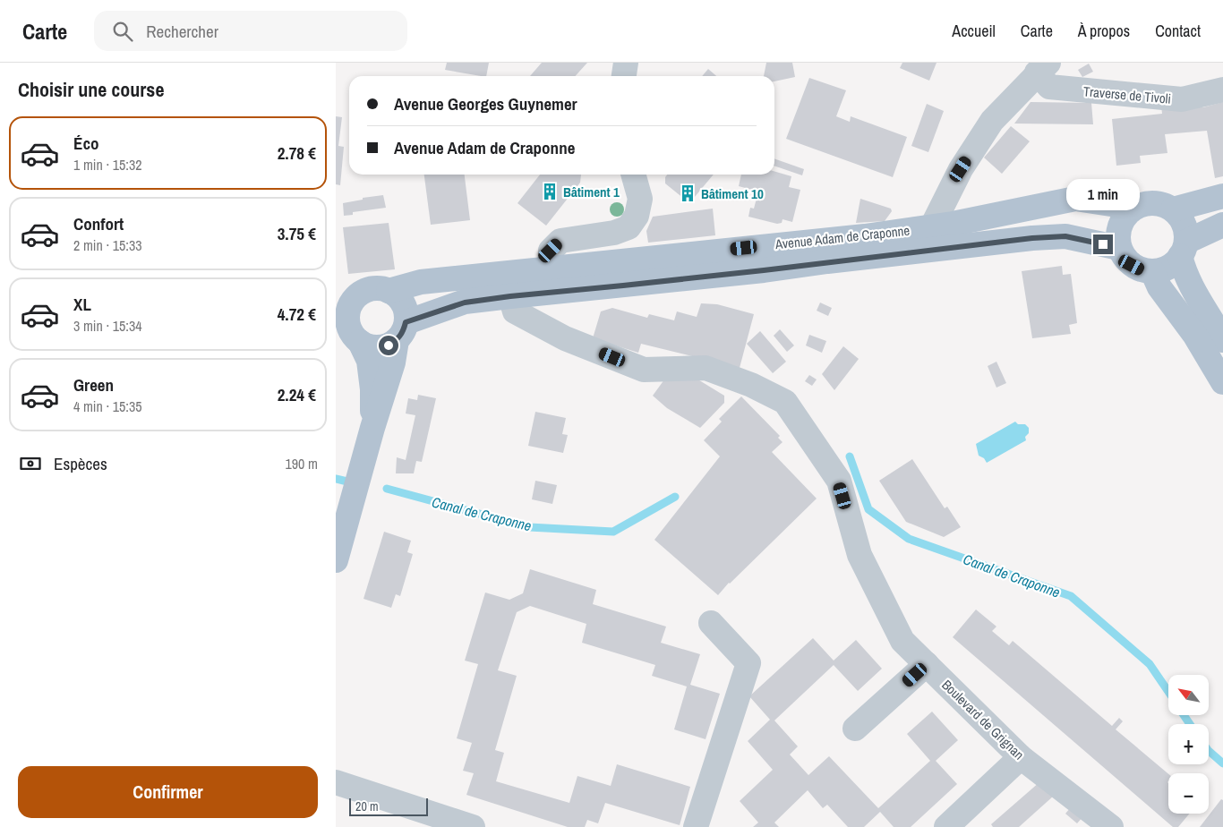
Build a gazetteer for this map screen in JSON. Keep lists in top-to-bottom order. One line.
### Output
{"streets":{"main road":["Avenue Adam de Craponne"],"street":["Traverse de Tivoli","Boulevard de Grignan"]},"crossings":[["Avenue Adam de Craponne","Boulevard de Grignan"]],"water":["Canal de Craponne"],"places":{"building":["Bâtiment 1","Bâtiment 10"]},"scale_bar":"20 m","north":"top left","page":{"header":"Carte","search":"Rechercher","nav":["Accueil","Carte","À propos","Contact"],"heading":"Choisir une course","banner":["Avenue Georges Guynemer","Avenue Adam de Craponne"],"list":[{"name":"Éco","note":"1 min · 15:32","value":"2.78 €"},{"name":"Confort","note":"2 min · 15:33","value":"3.75 €"},{"name":"XL","note":"3 min · 15:34","value":"4.72 €"},{"name":"Green","note":"4 min · 15:35","value":"2.24 €"}],"bubble":"1 min","pay":["Espèces","190 m"],"map_buttons":["+","−"],"buttons":"Confirmer","scale":"20 m"}}
